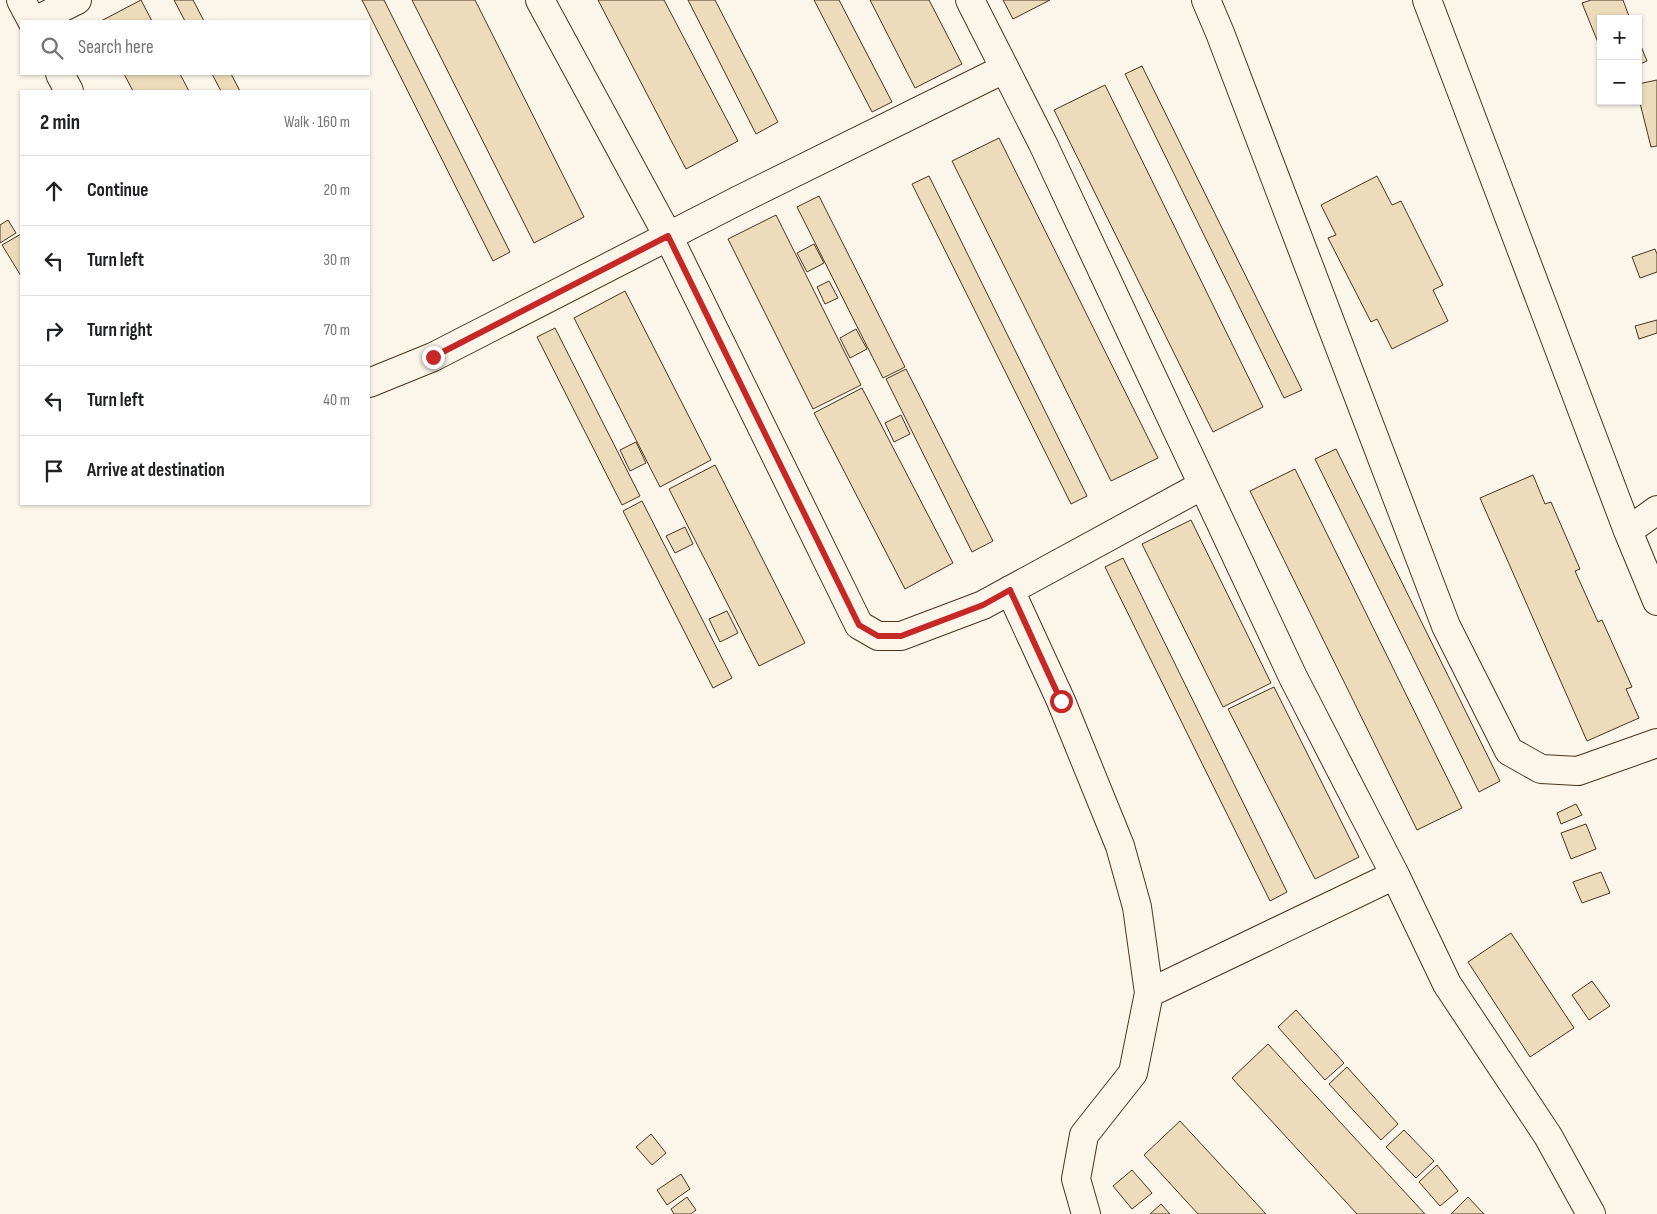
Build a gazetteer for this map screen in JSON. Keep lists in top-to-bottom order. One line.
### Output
{"page":{"map_buttons":["+","−"],"search":"Search here","heading":["2 min","Walk · 160 m"],"list":[["Continue","20 m"],["Turn left","30 m"],["Turn right","70 m"],["Turn left","40 m"],"Arrive at destination"]}}
